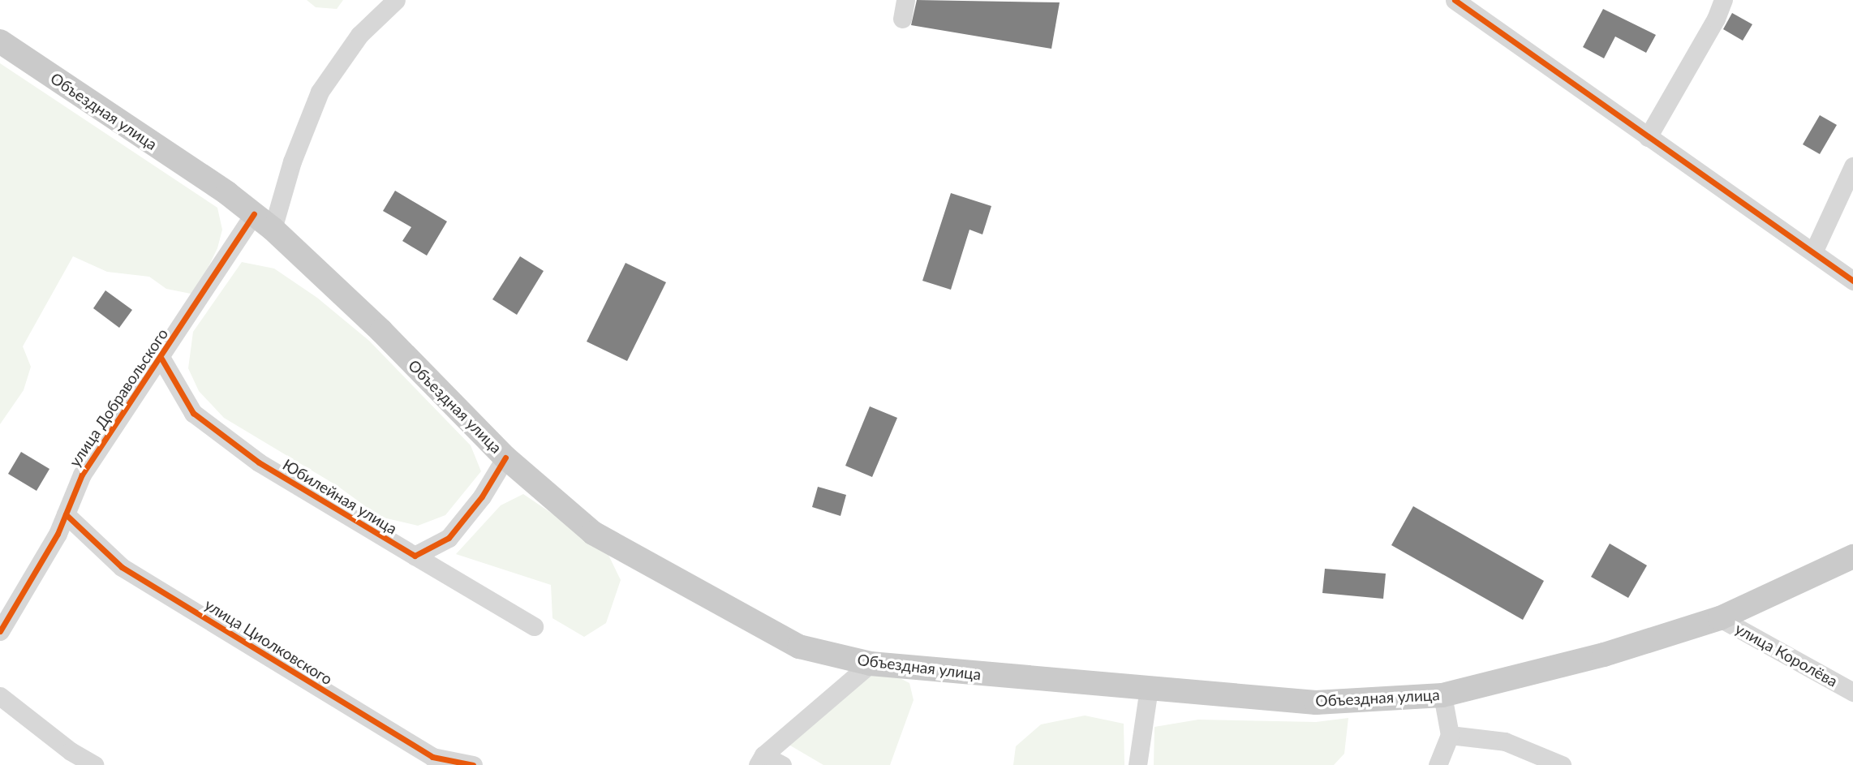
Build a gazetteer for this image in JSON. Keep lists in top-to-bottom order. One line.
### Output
{"streets":{"main road":["Объездная улица"],"street":["улица Добравольского","Юбилейная улица","улица Циолковского","улица Королёва"]},"crossings":[["Объездная улица","улица Добравольского"],["Объездная улица","улица Королёва"],["улица Добравольского","Юбилейная улица"],["улица Добравольского","улица Циолковского"]]}
